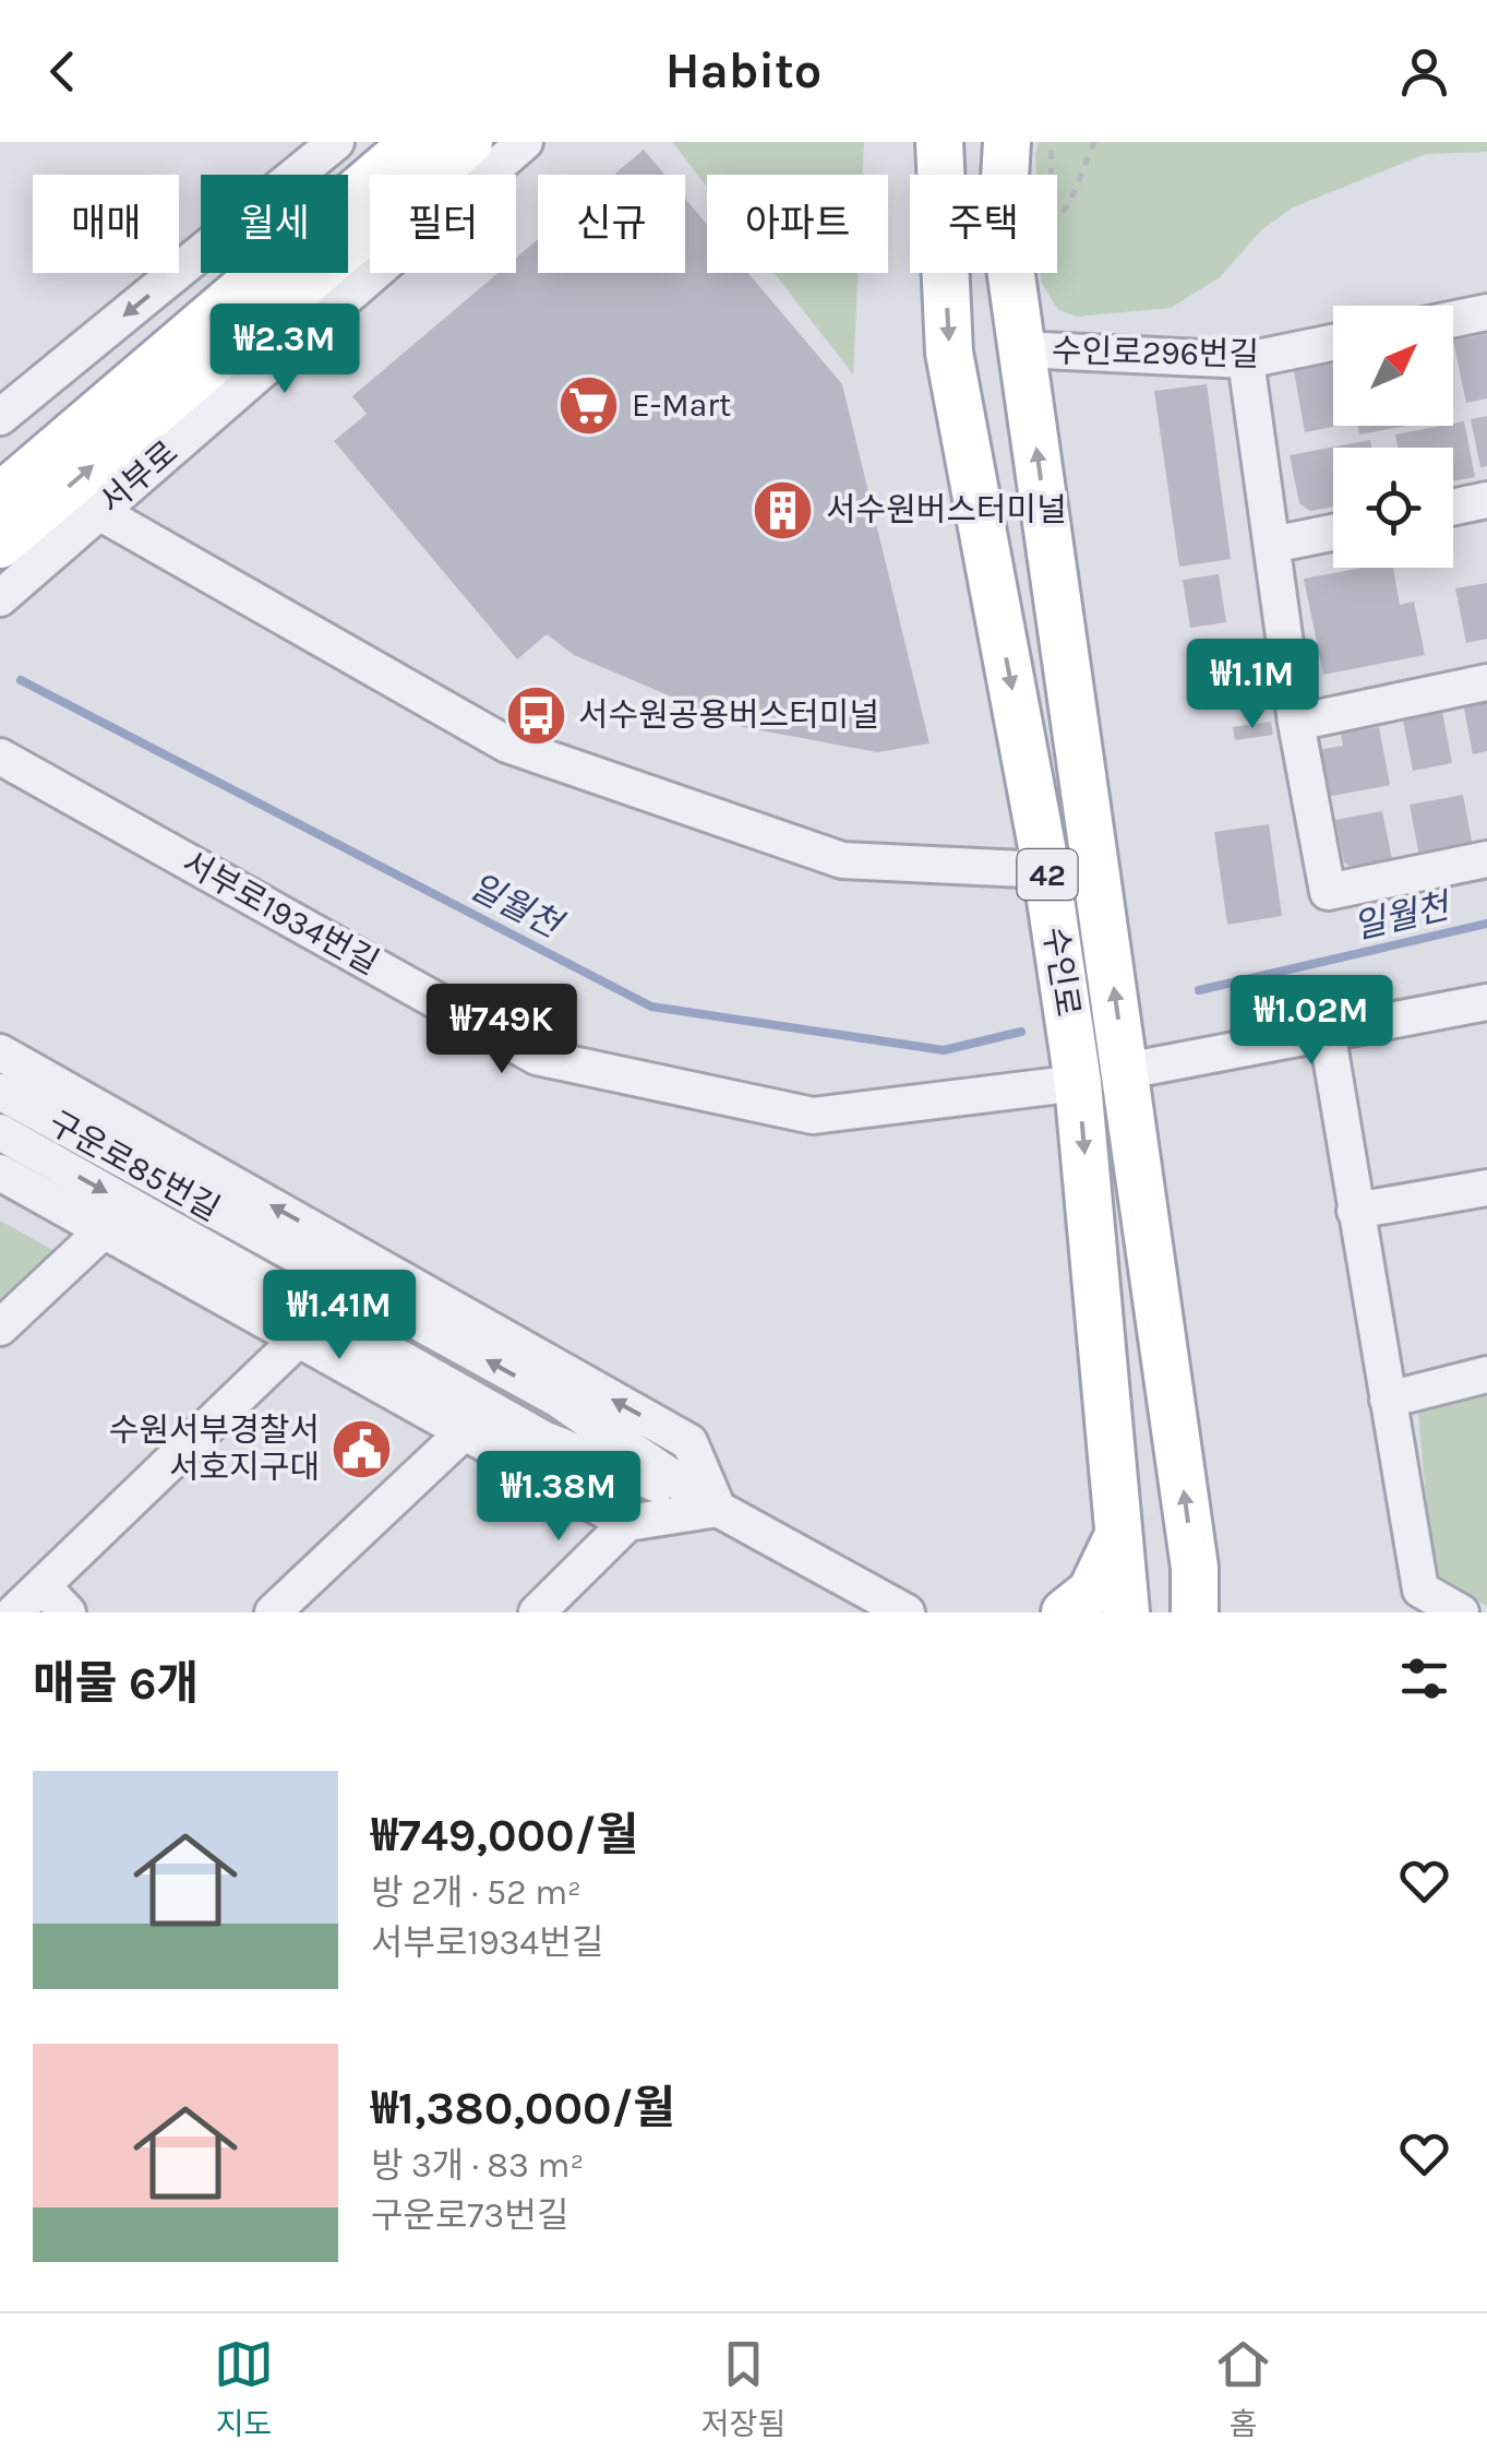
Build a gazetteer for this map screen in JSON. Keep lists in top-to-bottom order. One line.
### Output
{"streets":{"main road":["서부로","42","수인로"],"street":["수인로296번길","서부로1934번길","구운로85번길"]},"crossings":[["수인로296번길","수인로"],["서부로1934번길","수인로"]],"water":["일월천"],"places":{"supermarket":["E-Mart"],"building":["서수원버스터미널"],"bus stop":["서수원공용버스터미널"],"public building":["수원서부경찰서 서호지구대"]},"north":"top right","page":{"header":"Habito","chip":["매매","월세","필터","신규","아파트","주택"],"price":["₩2.3M","₩1.1M","₩1.02M","₩749K","₩1.41M","₩1.38M"],"heading":"매물 6개","list":[{"name":"₩749,000/월","note":"방 2개 · 52 m² · 서부로1934번길"},{"name":"₩1,380,000/월","note":"방 3개 · 83 m² · 구운로73번길"}],"tabs":["지도","저장됨","홈"]}}
